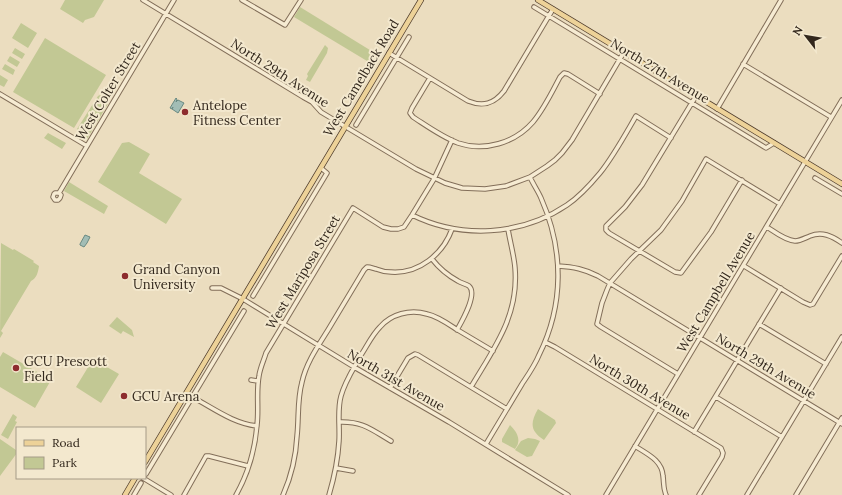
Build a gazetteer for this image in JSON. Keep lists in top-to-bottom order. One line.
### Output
{"streets":{"main road":["North 27th Avenue","West Camelback Road"],"street":["North 29th Avenue","West Colter Street","West Mariposa Street","West Campbell Avenue","North 31st Avenue","North 30th Avenue"]},"crossings":[["North 27th Avenue","North 29th Avenue"],["North 27th Avenue","West Campbell Avenue"],["North 29th Avenue","West Camelback Road"],["North 29th Avenue","West Colter Street"],["North 29th Avenue","West Mariposa Street"],["North 29th Avenue","West Campbell Avenue"],["West Camelback Road","North 31st Avenue"],["West Mariposa Street","North 31st Avenue"],["West Campbell Avenue","North 30th Avenue"]],"places":["Antelope Fitness Center","Grand Canyon University","GCU Prescott Field","GCU Arena"],"legend":["Road","Park"],"north":"top left"}
